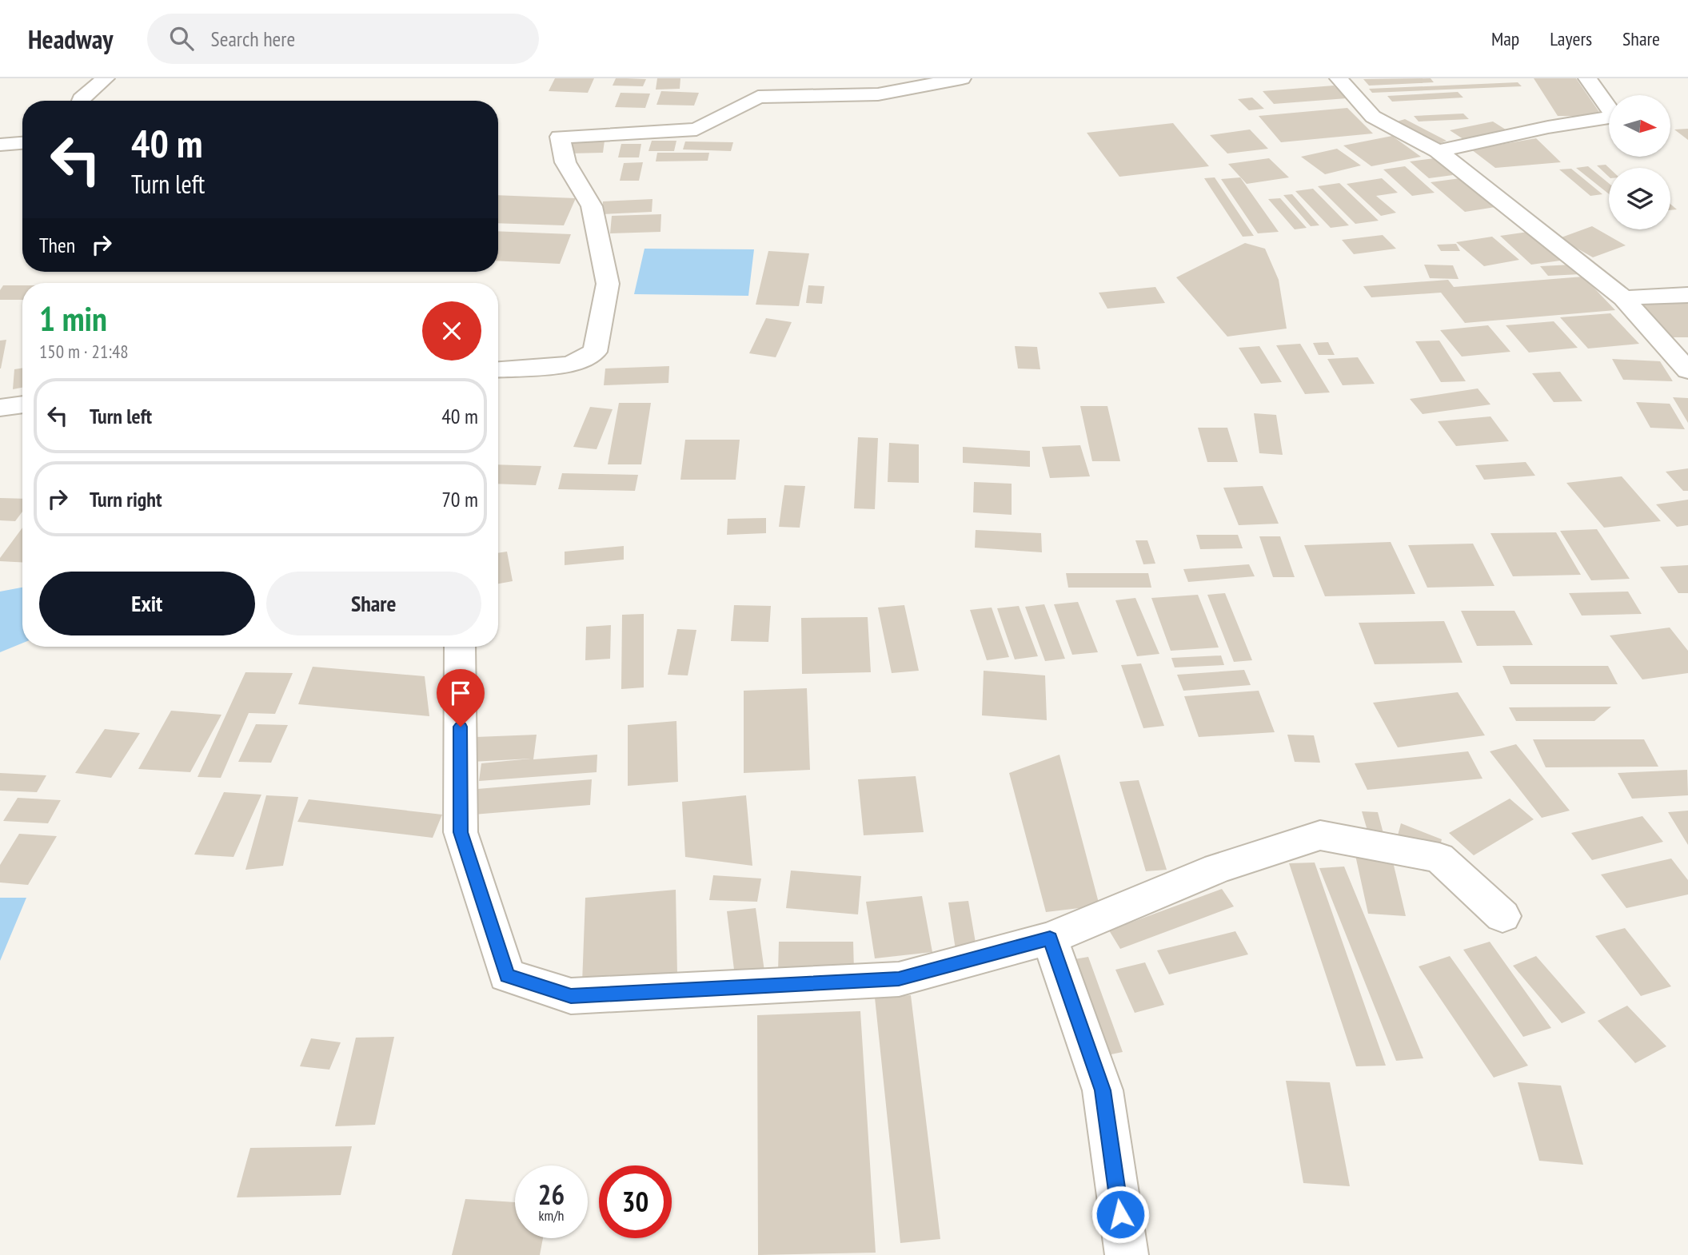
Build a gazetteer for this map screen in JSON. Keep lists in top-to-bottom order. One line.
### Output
{"north":"right","page":{"header":"Headway","search":"Search here","nav":["Map","Layers","Share"],"turn":["40 m","Turn left"],"then":"Then","heading":["1 min","150 m · 21:48"],"list":[{"name":"Turn left","value":"40 m"},{"name":"Turn right","value":"70 m"}],"buttons":["Exit","Share"],"speed":"26 km/h","limit":"30"}}
